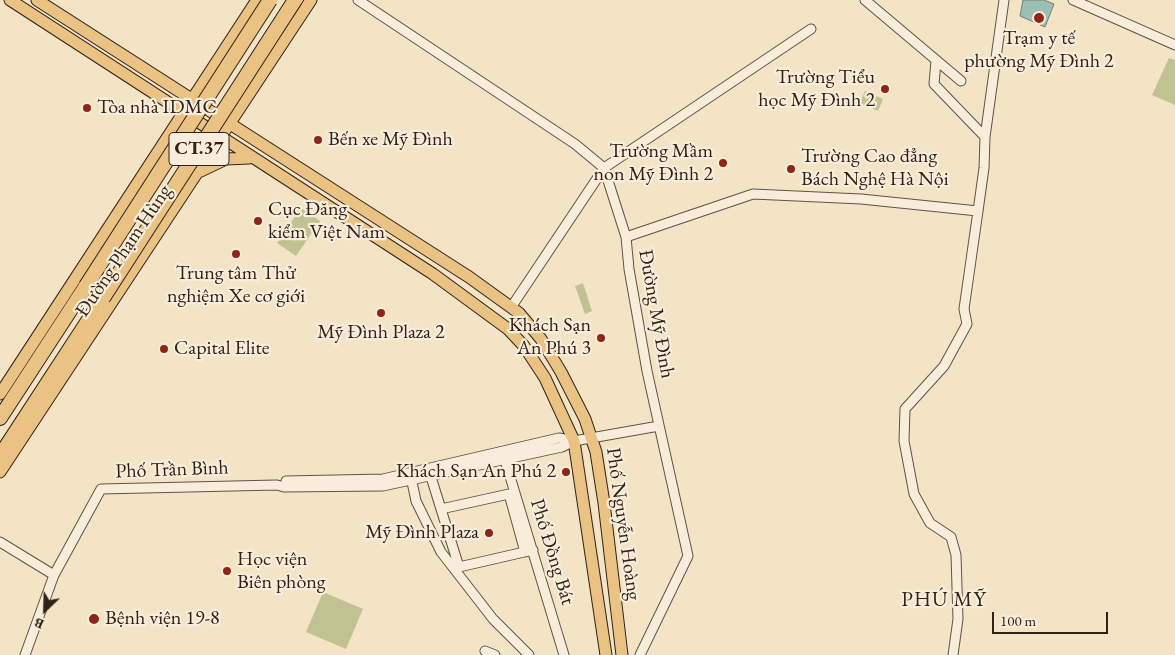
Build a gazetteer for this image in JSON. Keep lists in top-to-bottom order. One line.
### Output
{"streets":{"highway":["CT.37"],"main road":["Đường Phạm Hùng","Phố Nguyễn Hoàng"],"street":["Đường Mỹ Đình","Phố Trần Bình","Phố Đồng Bát"]},"crossings":[["Đường Phạm Hùng","Phố Nguyễn Hoàng"],["Đường Mỹ Đình","Phố Trần Bình"],["Phố Trần Bình","Phố Nguyễn Hoàng"],["Phố Trần Bình","Phố Đồng Bát"]],"districts":["PHÚ MỸ"],"places":["Trạm y tế phường Mỹ Đình 2","Trường Tiểu học Mỹ Đình 2","Tòa nhà IDMC","Bến xe Mỹ Đình","Trường Mầm non Mỹ Đình 2","Trường Cao đẳng Bách Nghệ Hà Nội","Cục Đăng kiểm Việt Nam","Trung tâm Thử nghiệm Xe cơ giới","Mỹ Đình Plaza 2","Khách Sạn An Phú 3","Capital Elite","Khách Sạn An Phú 2","Mỹ Đình Plaza","Học viện Biên phòng","Bệnh viện 19-8"],"scale_bar":"100 m","north":"bottom left"}
